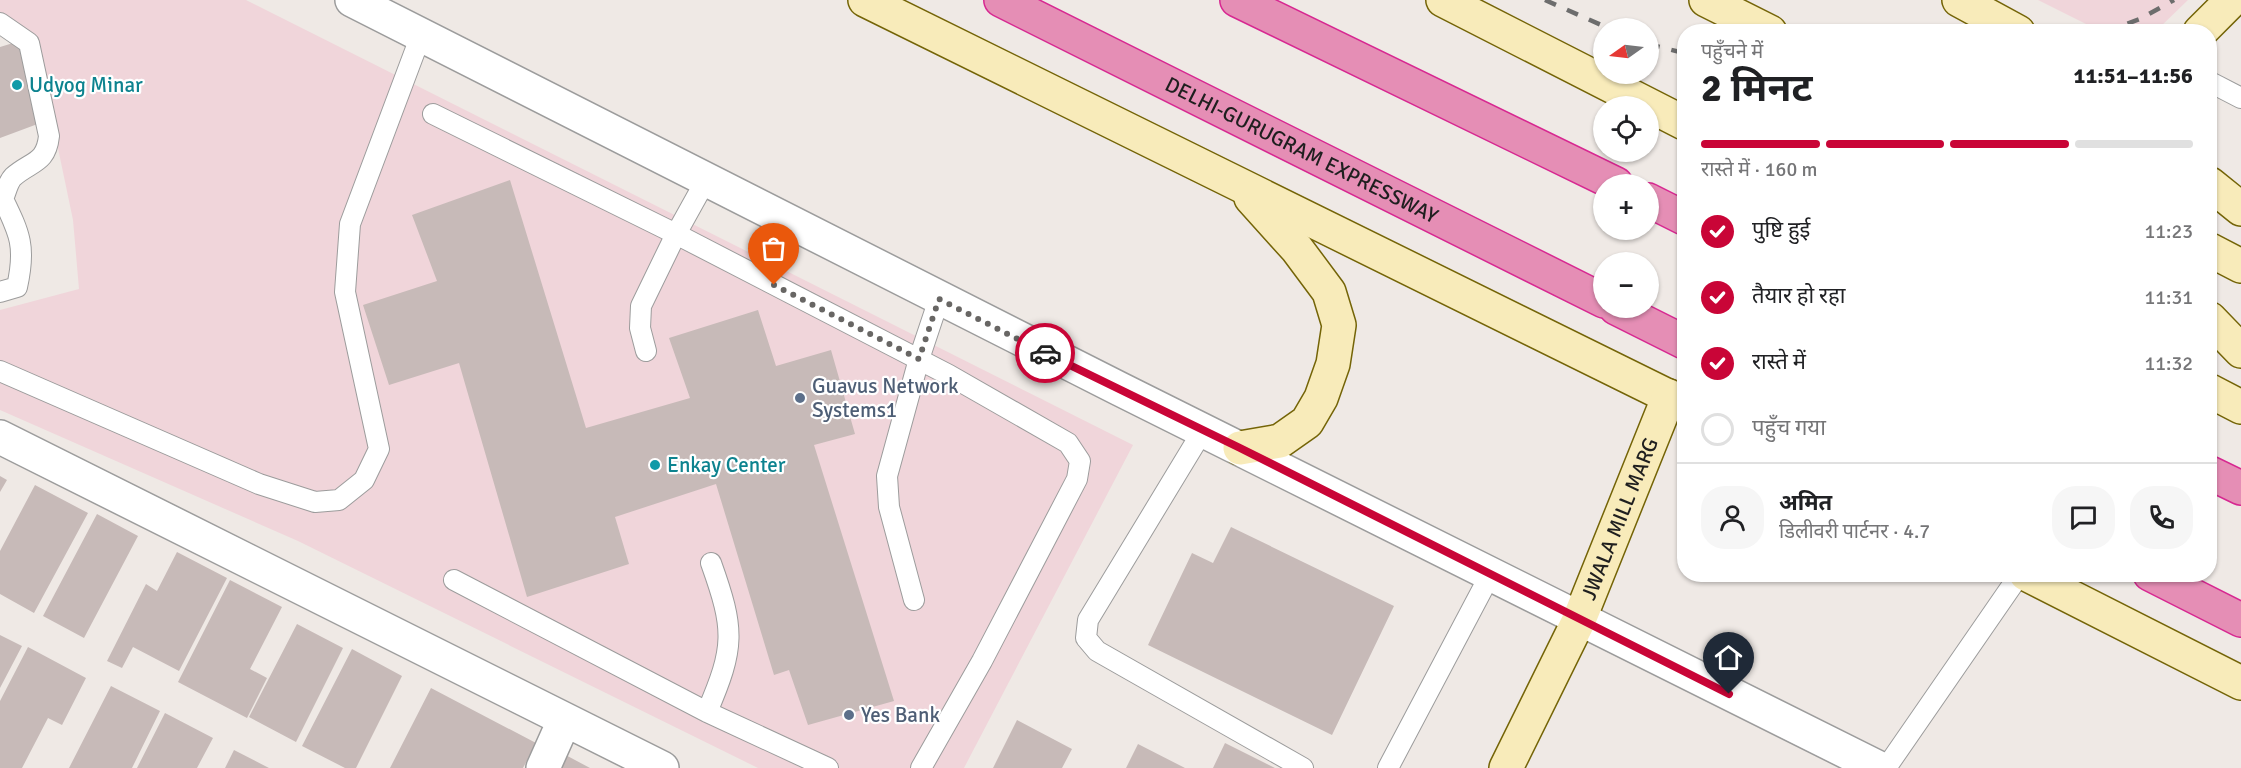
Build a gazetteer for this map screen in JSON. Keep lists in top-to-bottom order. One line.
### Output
{"streets":{"highway":["DELHI-GURUGRAM EXPRESSWAY"],"main road":["JWALA MILL MARG"]},"places":["Udyog Minar","Guavus Network Systems1","Enkay Center","Yes Bank"],"north":"left","page":{"map_buttons":["+","−"],"heading":["2 मिनट","पहुँचने में","11:51–11:56"],"panel":["अमित","डिलीवरी पार्टनर · 4.7"],"bar":"रास्ते में · 160 m","list":[["पुष्टि हुई","11:23"],["तैयार हो रहा","11:31"],["रास्ते में","11:32"],"पहुँच गया"]}}
